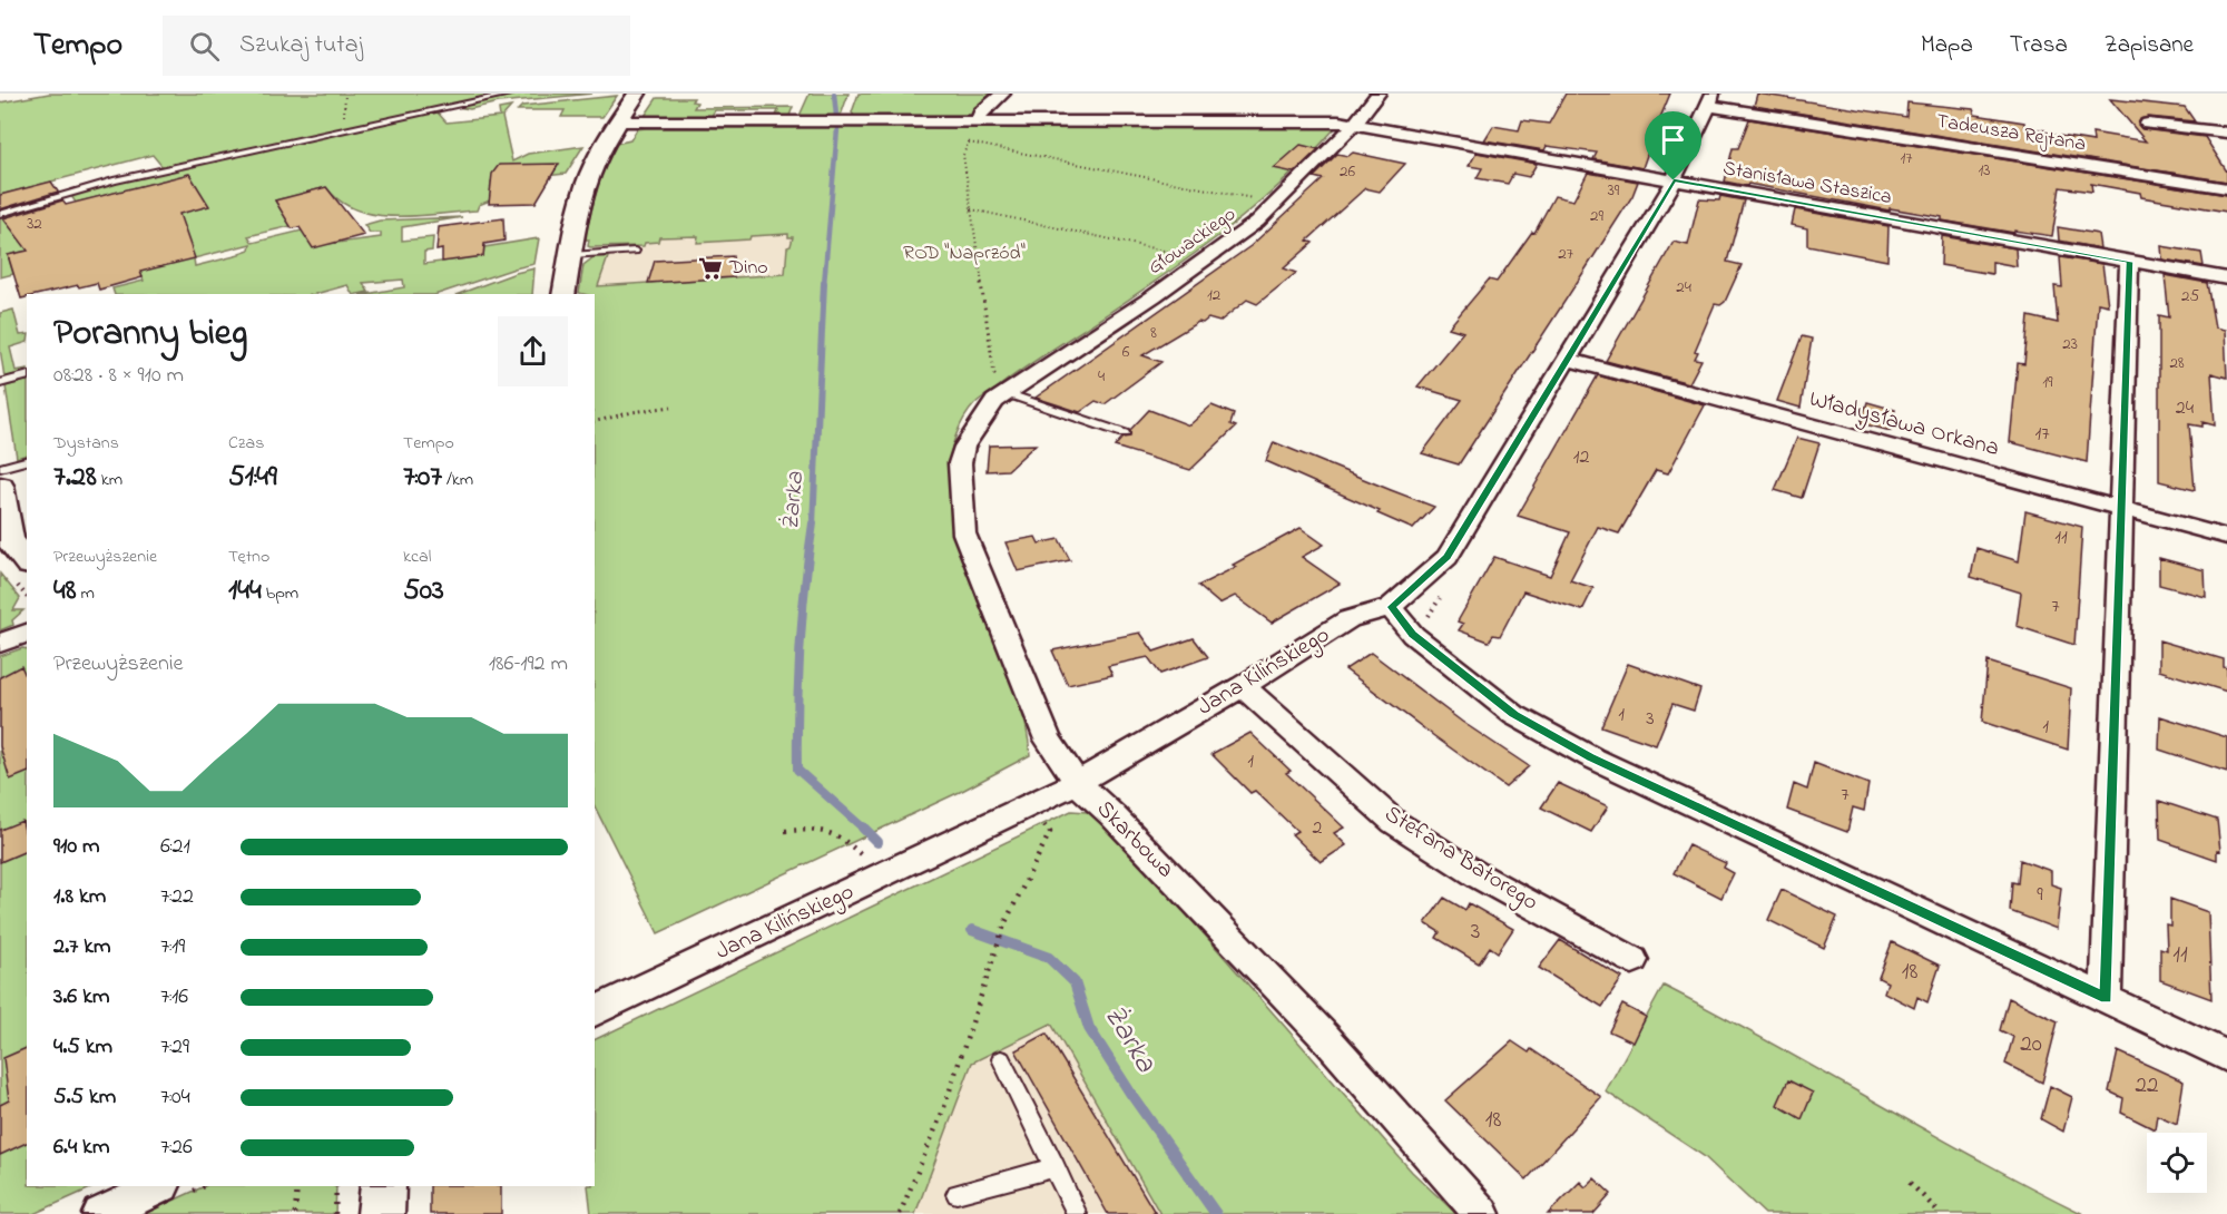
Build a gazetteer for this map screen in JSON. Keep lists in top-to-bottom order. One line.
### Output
{"streets":{"street":["Tadeusza Rejtana","Stanisława Staszica","Głowackiego","Władysława Orkana","Jana Kilińskiego","Skarbowa","Stefana Batorego"]},"crossings":[["Tadeusza Rejtana","Jana Kilińskiego"],["Stanisława Staszica","Głowackiego"],["Stanisława Staszica","Jana Kilińskiego"],["Głowackiego","Skarbowa"],["Władysława Orkana","Jana Kilińskiego"],["Jana Kilińskiego","Skarbowa"],["Jana Kilińskiego","Stefana Batorego"]],"water":["Żarka"],"parks":["ROD \"Naprzód\""],"places":{"supermarket":["Dino"]},"house_numbers":["17","13","26","39","29","32","27","24","12","25","8","23","6","28","4","19","24","17","12","11","7","1","3","1","1","7","2","9","3","11","18","20","22","18"],"page":{"header":"Tempo","search":"Szukaj tutaj","nav":["Mapa","Trasa","Zapisane"],"heading":["Poranny bieg","08:28 · 8 × 910 m"],"stats":[["Dystans","7.28 km"],["Czas","51:49"],["Tempo","7:07 /km"],["Przewyższenie","48 m"],["Tętno","144 bpm"],["kcal","503"]],"chart":["Przewyższenie","186–192 m"],"list":[{"name":"910 m","note":"6:21"},{"name":"1.8 km","note":"7:22"},{"name":"2.7 km","note":"7:19"},{"name":"3.6 km","note":"7:16"},{"name":"4.5 km","note":"7:29"},{"name":"5.5 km","note":"7:04"},{"name":"6.4 km","note":"7:26"}]}}
